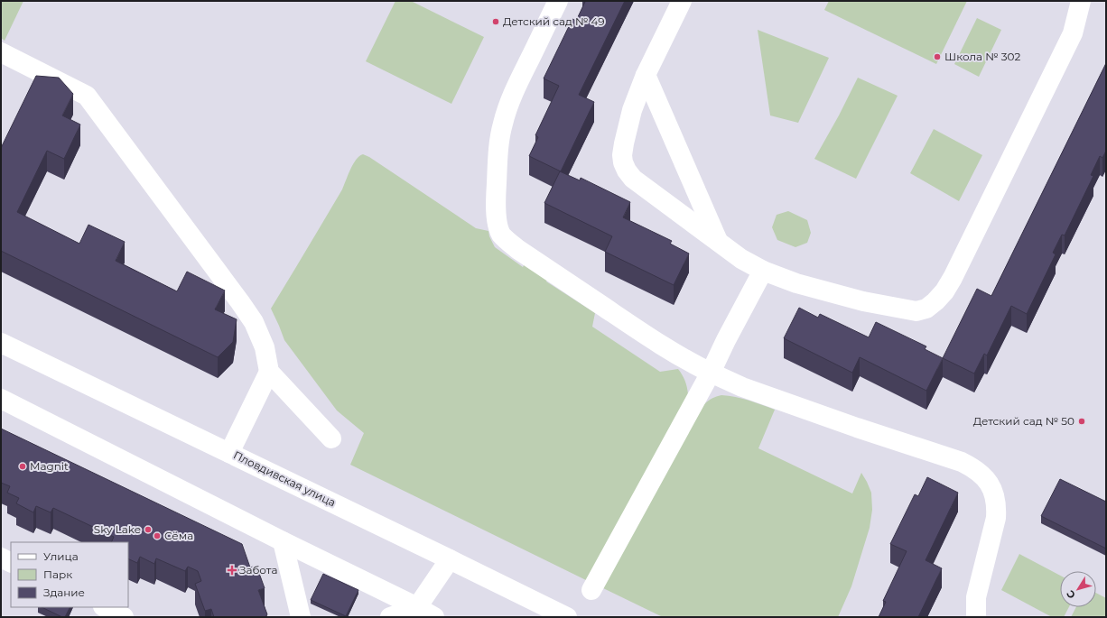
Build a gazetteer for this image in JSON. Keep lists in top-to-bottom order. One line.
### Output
{"streets":{"street":["Пловдивская улица"]},"places":{"other":["Детский сад № 49","Школа № 302","Детский сад № 50","Magnit","Sky Lake","Сёма"],"health":["Забота"]},"legend":["Улица","Парк","Здание"],"north":"bottom left"}
